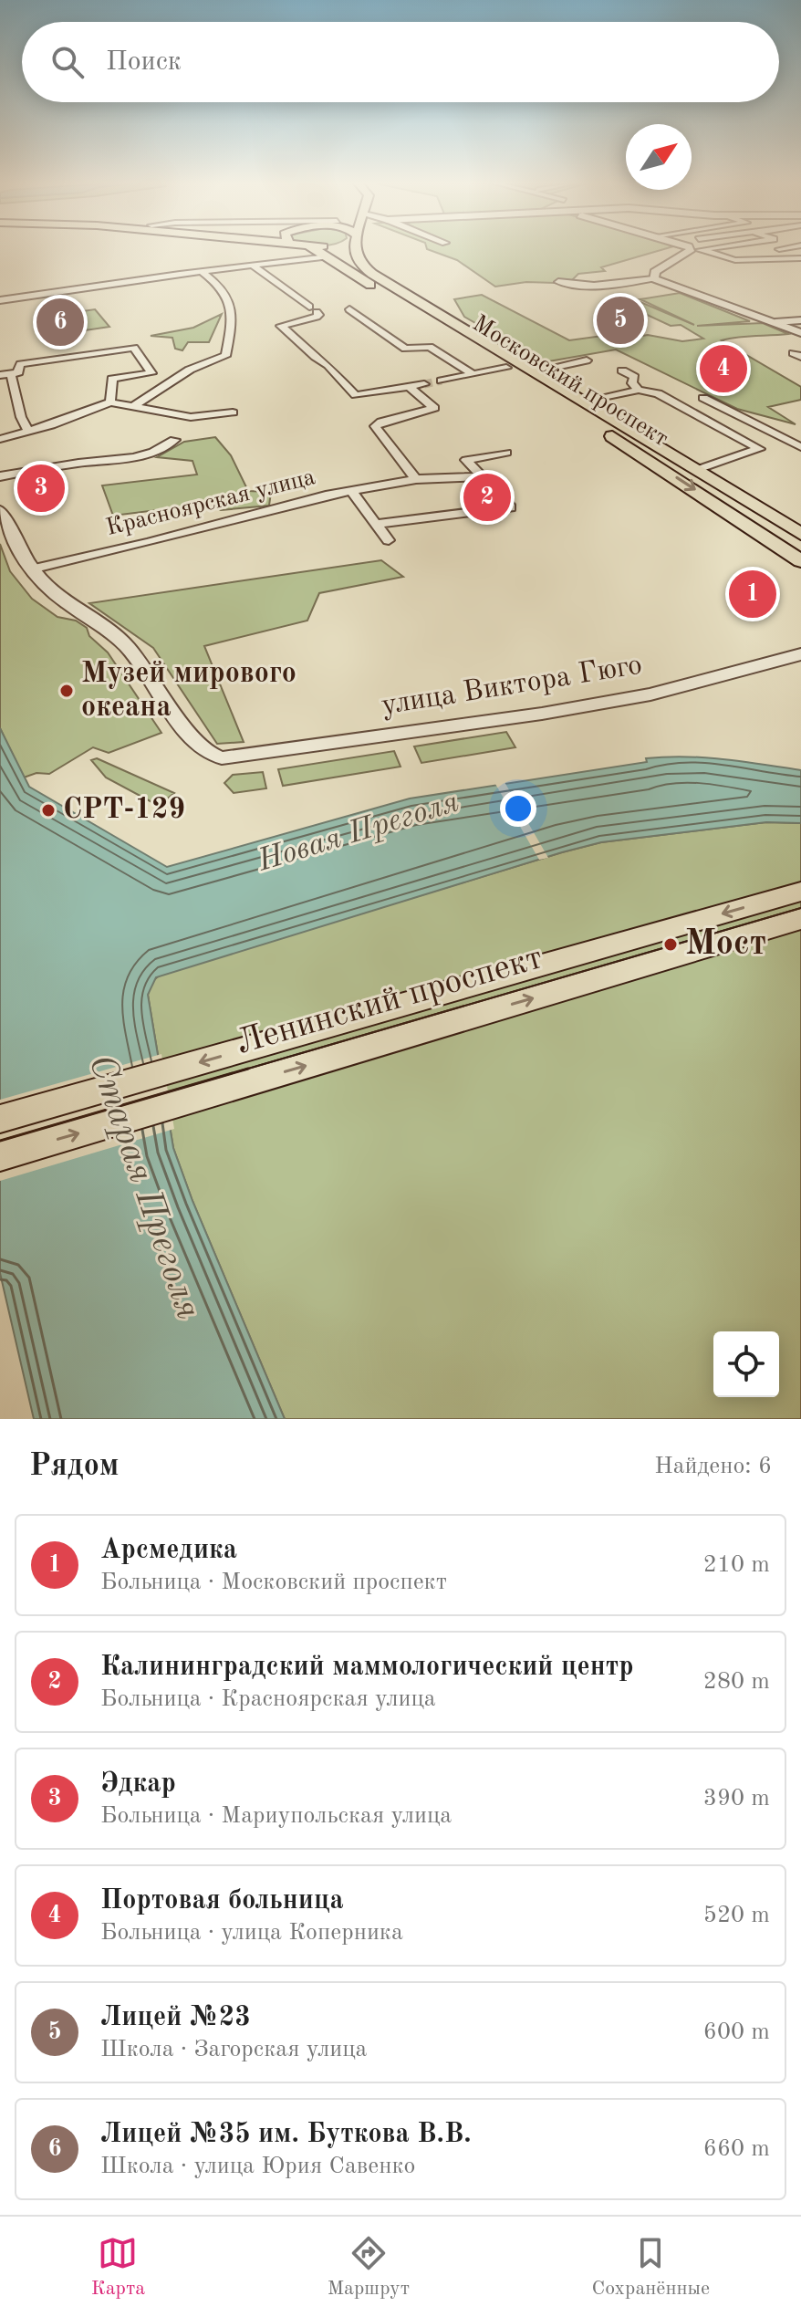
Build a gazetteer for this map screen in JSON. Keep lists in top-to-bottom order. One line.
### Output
{"streets":{"main road":["Московский проспект","Ленинский проспект"],"street":["Красноярская улица","улица Виктора Гюго"]},"crossings":[["Красноярская улица","улица Виктора Гюго"]],"water":["Новая Преголя","Старая Преголя"],"places":["Музей мирового океана","СРТ-129","Мост"],"north":"top right","page":{"search":"Поиск","pins":["5","6","4","3","2","1"],"heading":["Рядом","Найдено: 6"],"list":[{"mark":"1","name":"Арсмедика","note":"Больница · Московский проспект","value":"210 m"},{"mark":"2","name":"Калининградский маммологический центр","note":"Больница · Красноярская улица","value":"280 m"},{"mark":"3","name":"Эдкар","note":"Больница · Мариупольская улица","value":"390 m"},{"mark":"4","name":"Портовая больница","note":"Больница · улица Коперника","value":"520 m"},{"mark":"5","name":"Лицей №23","note":"Школа · Загорская улица","value":"600 m"},{"mark":"6","name":"Лицей №35 им. Буткова В.В.","note":"Школа · улица Юрия Савенко","value":"660 m"}],"nav":["Карта","Маршрут","Сохранённые"]}}
